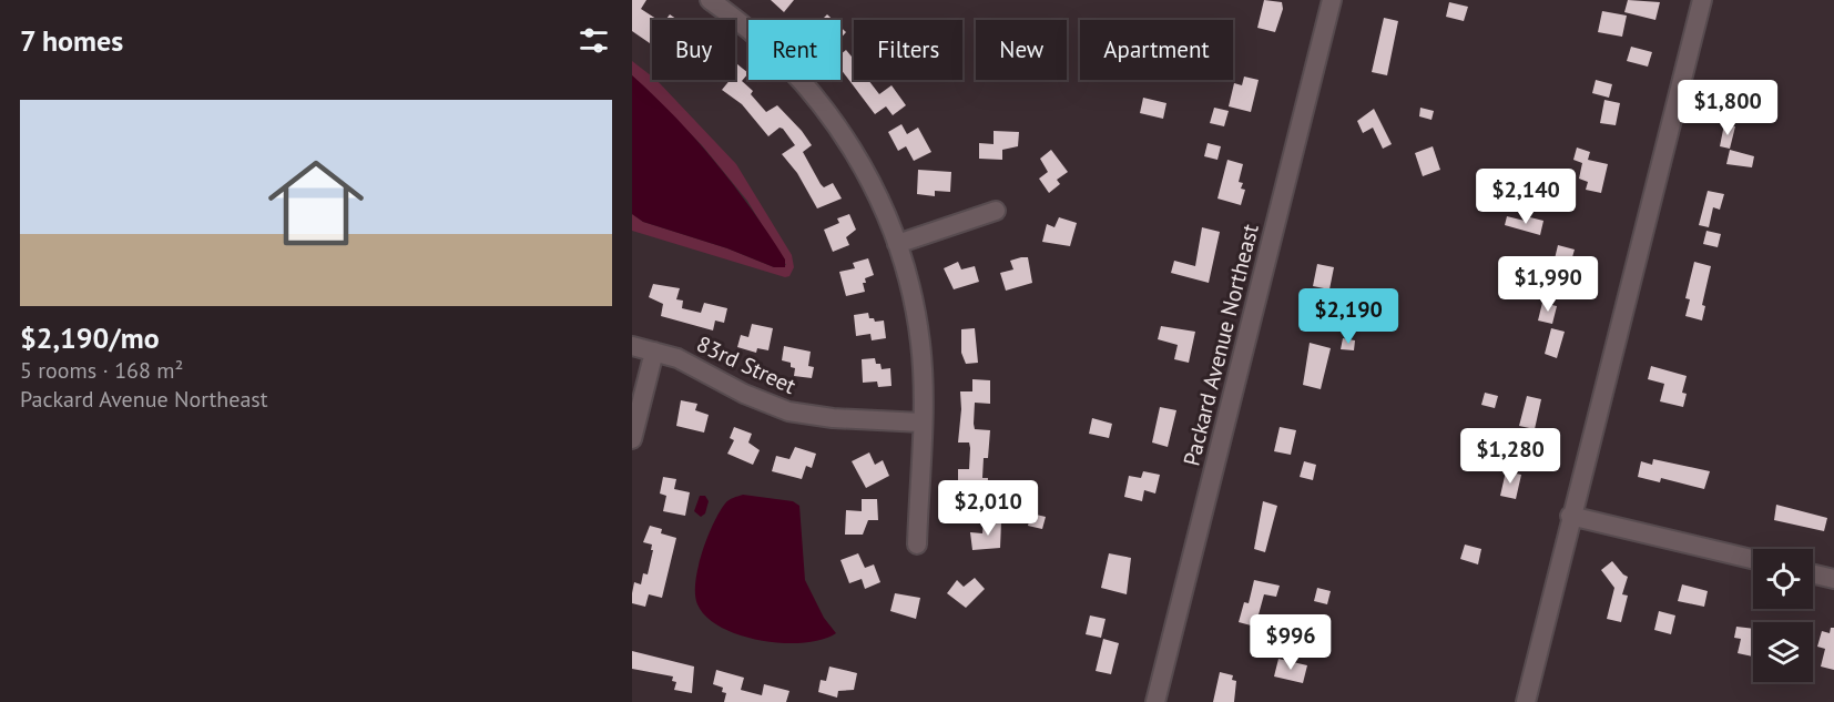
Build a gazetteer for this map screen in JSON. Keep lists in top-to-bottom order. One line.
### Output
{"streets":{"street":["Packard Avenue Northeast","83rd Street"]},"page":{"heading":"7 homes","chip":["Buy","Rent","Filters","New","Apartment"],"list":[{"name":"$2,190/mo","note":"5 rooms · 168 m² · Packard Avenue Northeast"}],"price":["$1,800","$2,140","$1,990","$2,190","$1,280","$2,010","$996"]}}
